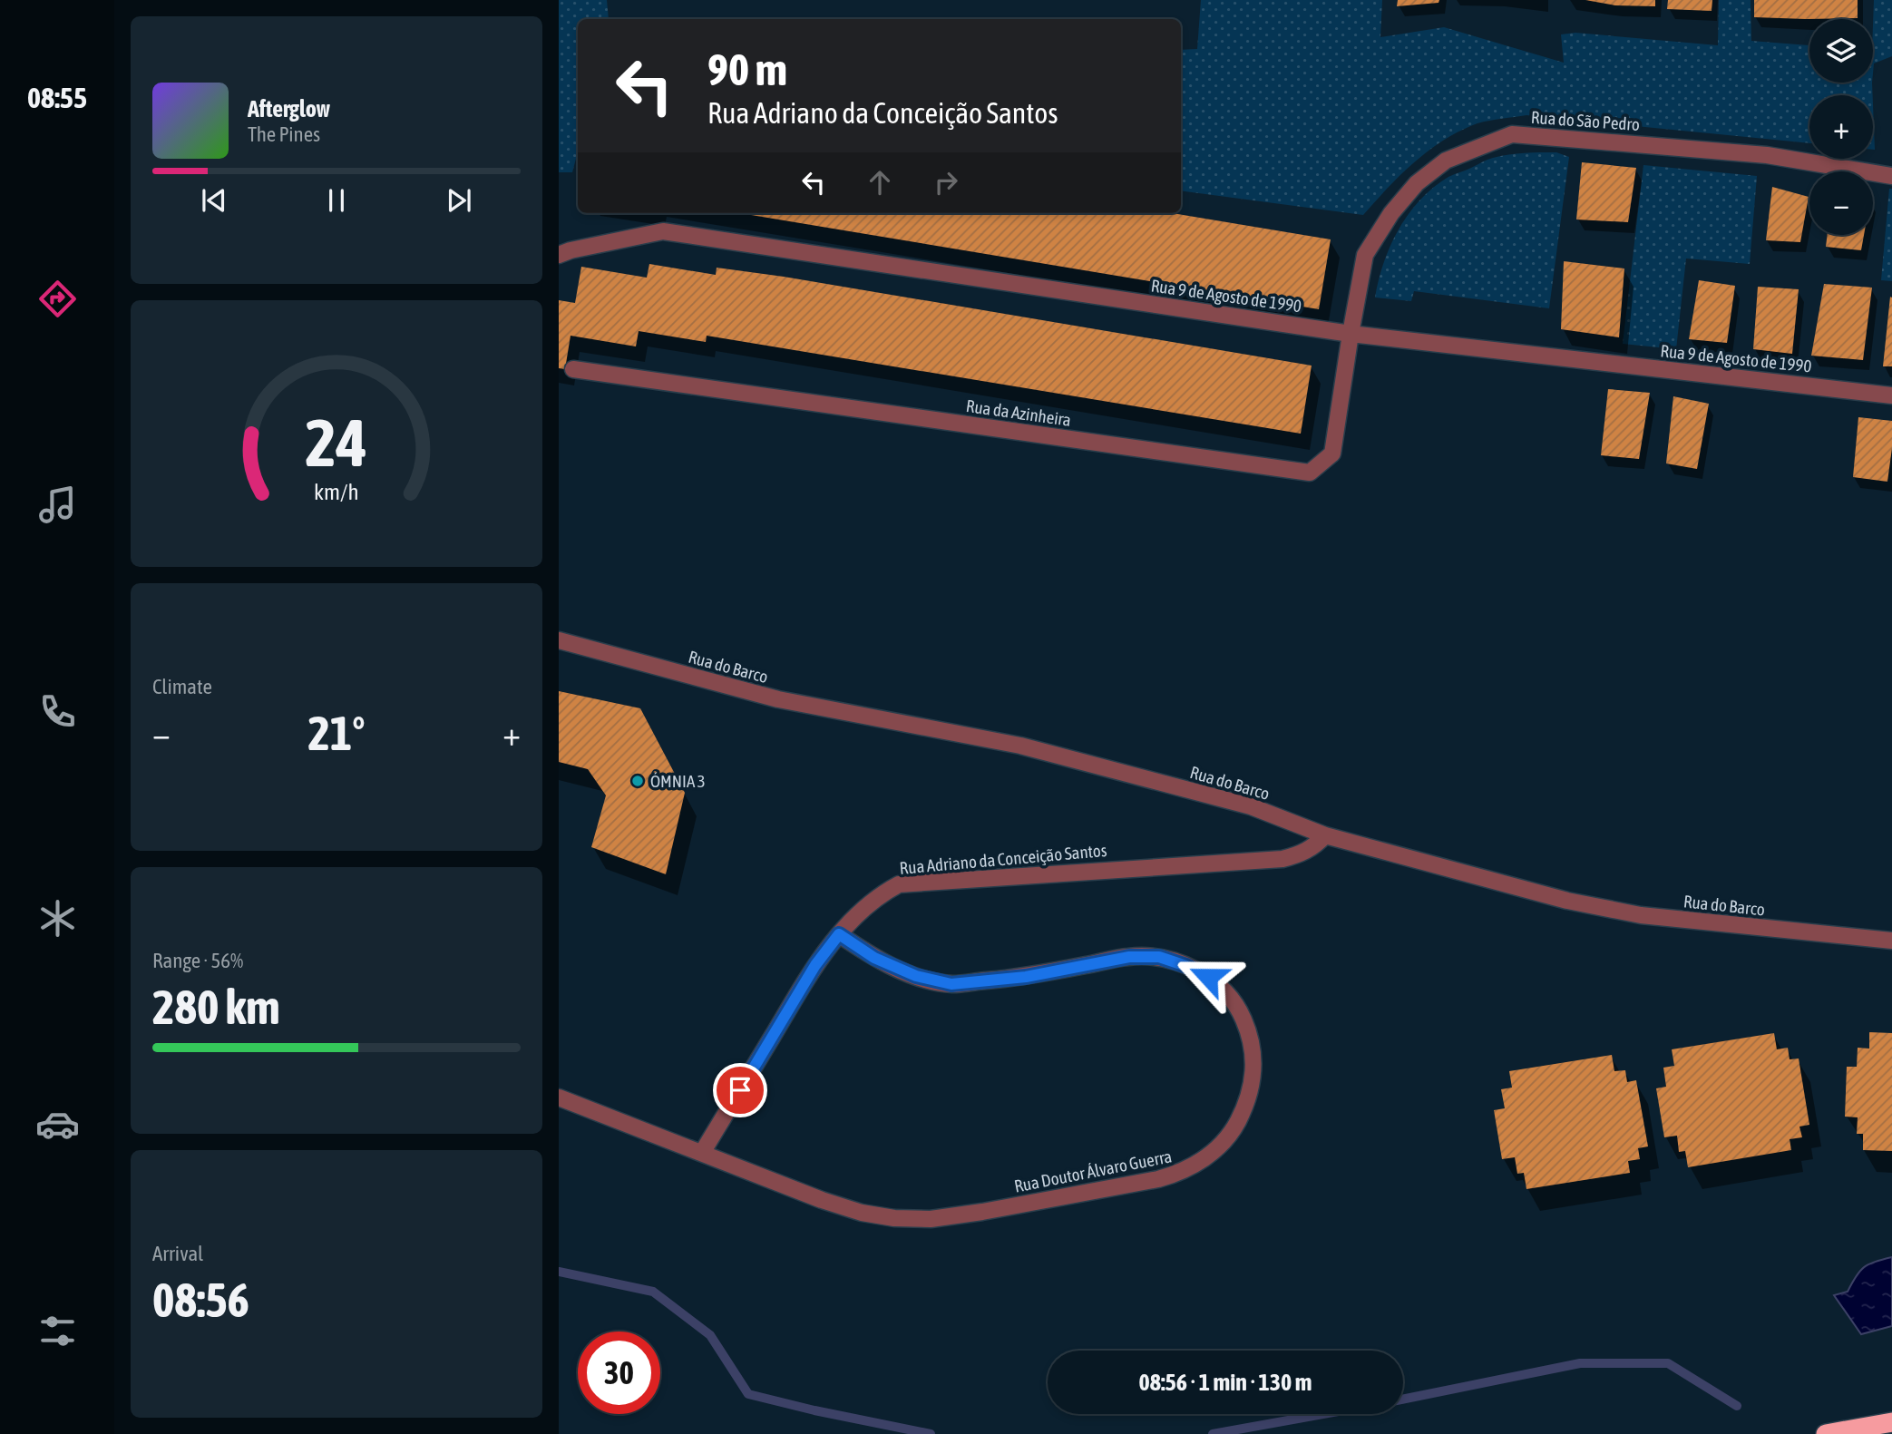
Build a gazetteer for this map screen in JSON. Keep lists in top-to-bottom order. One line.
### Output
{"streets":{"street":["Rua do São Pedro","Rua 9 de Agosto de 1990","Rua da Azinheira","Rua do Barco","Rua Adriano da Conceição Santos","Rua Doutor Álvaro Guerra"]},"crossings":[["Rua do São Pedro","Rua 9 de Agosto de 1990"],["Rua do São Pedro","Rua da Azinheira"],["Rua 9 de Agosto de 1990","Rua da Azinheira"],["Rua do Barco","Rua Adriano da Conceição Santos"],["Rua Adriano da Conceição Santos","Rua Doutor Álvaro Guerra"]],"places":["ÓMNIA 3"],"page":{"tabs":"08:55","map_buttons":["+","−"],"turn":["90 m","Rua Adriano da Conceição Santos"],"song":["Afterglow","The Pines"],"tile":["Climate",["Range · 56%","280 km"],["Arrival","08:56"]],"heat":["−","21°","+"],"limit":"30","trip":"08:56 · 1 min · 130 m","gauge":["24","km/h"]}}
